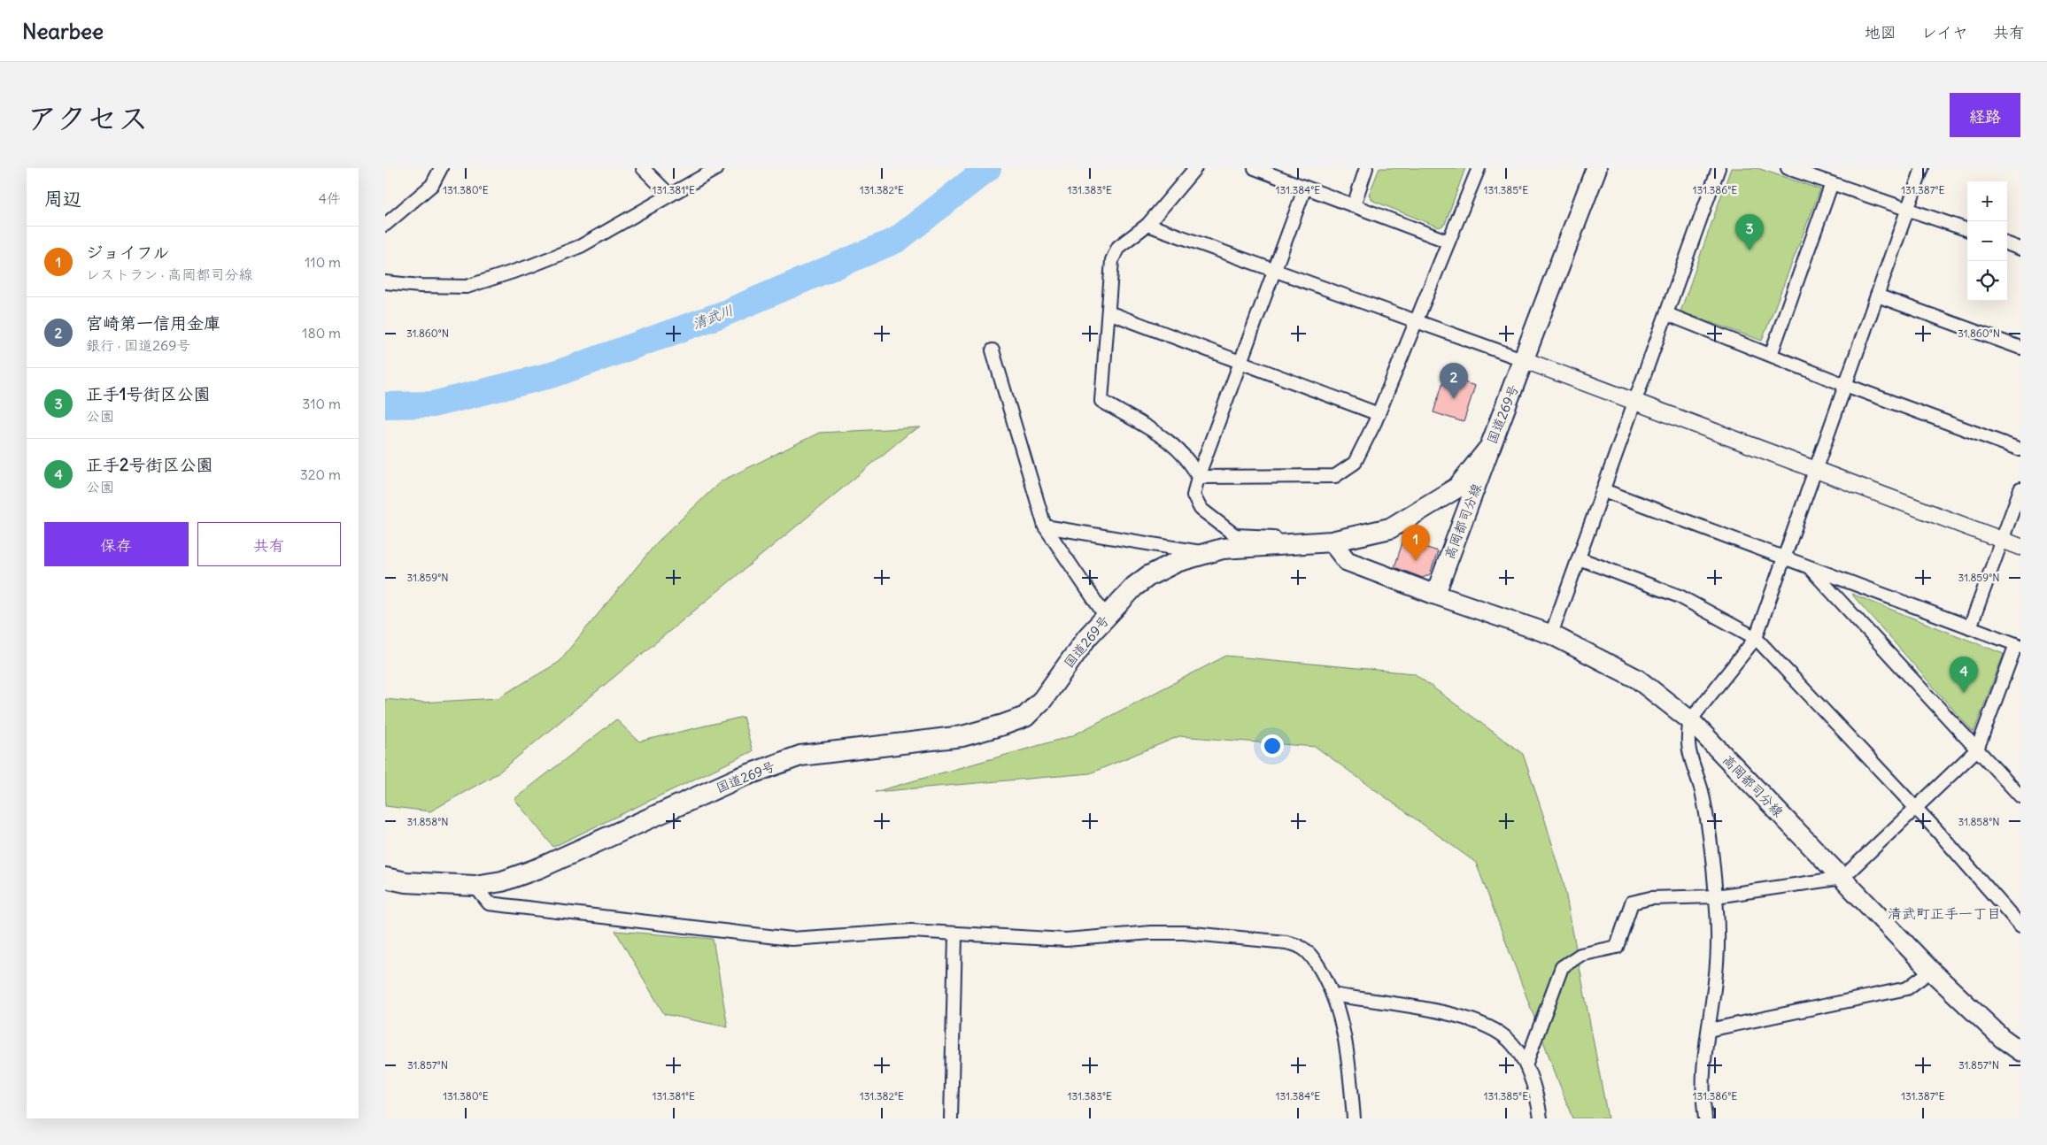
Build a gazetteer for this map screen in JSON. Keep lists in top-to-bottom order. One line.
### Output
{"streets":{"highway":["国道269号"],"main road":["高岡都司分線"]},"crossings":[["国道269号","高岡都司分線"]],"districts":["清武町正手一丁目"],"water":["清武川"],"page":{"header":"Nearbee","nav":["地図","レイヤ","共有"],"title":"アクセス","buttons":["経路",["保存","共有"]],"heading":["周辺","4件"],"map_buttons":["+","−"],"pins":["3","2","1","4"],"list":[{"mark":"1","name":"ジョイフル","note":"レストラン · 高岡都司分線","value":"110 m"},{"mark":"2","name":"宮崎第一信用金庫","note":"銀行 · 国道269号","value":"180 m"},{"mark":"3","name":"正手1号街区公園","note":"公園","value":"310 m"},{"mark":"4","name":"正手2号街区公園","note":"公園","value":"320 m"}]},"coordinates":["131.380°E","131.381°E","131.382°E","131.383°E","131.384°E","131.385°E","131.386°E","131.387°E","31.860°N","31.859°N","31.858°N","31.857°N"]}
